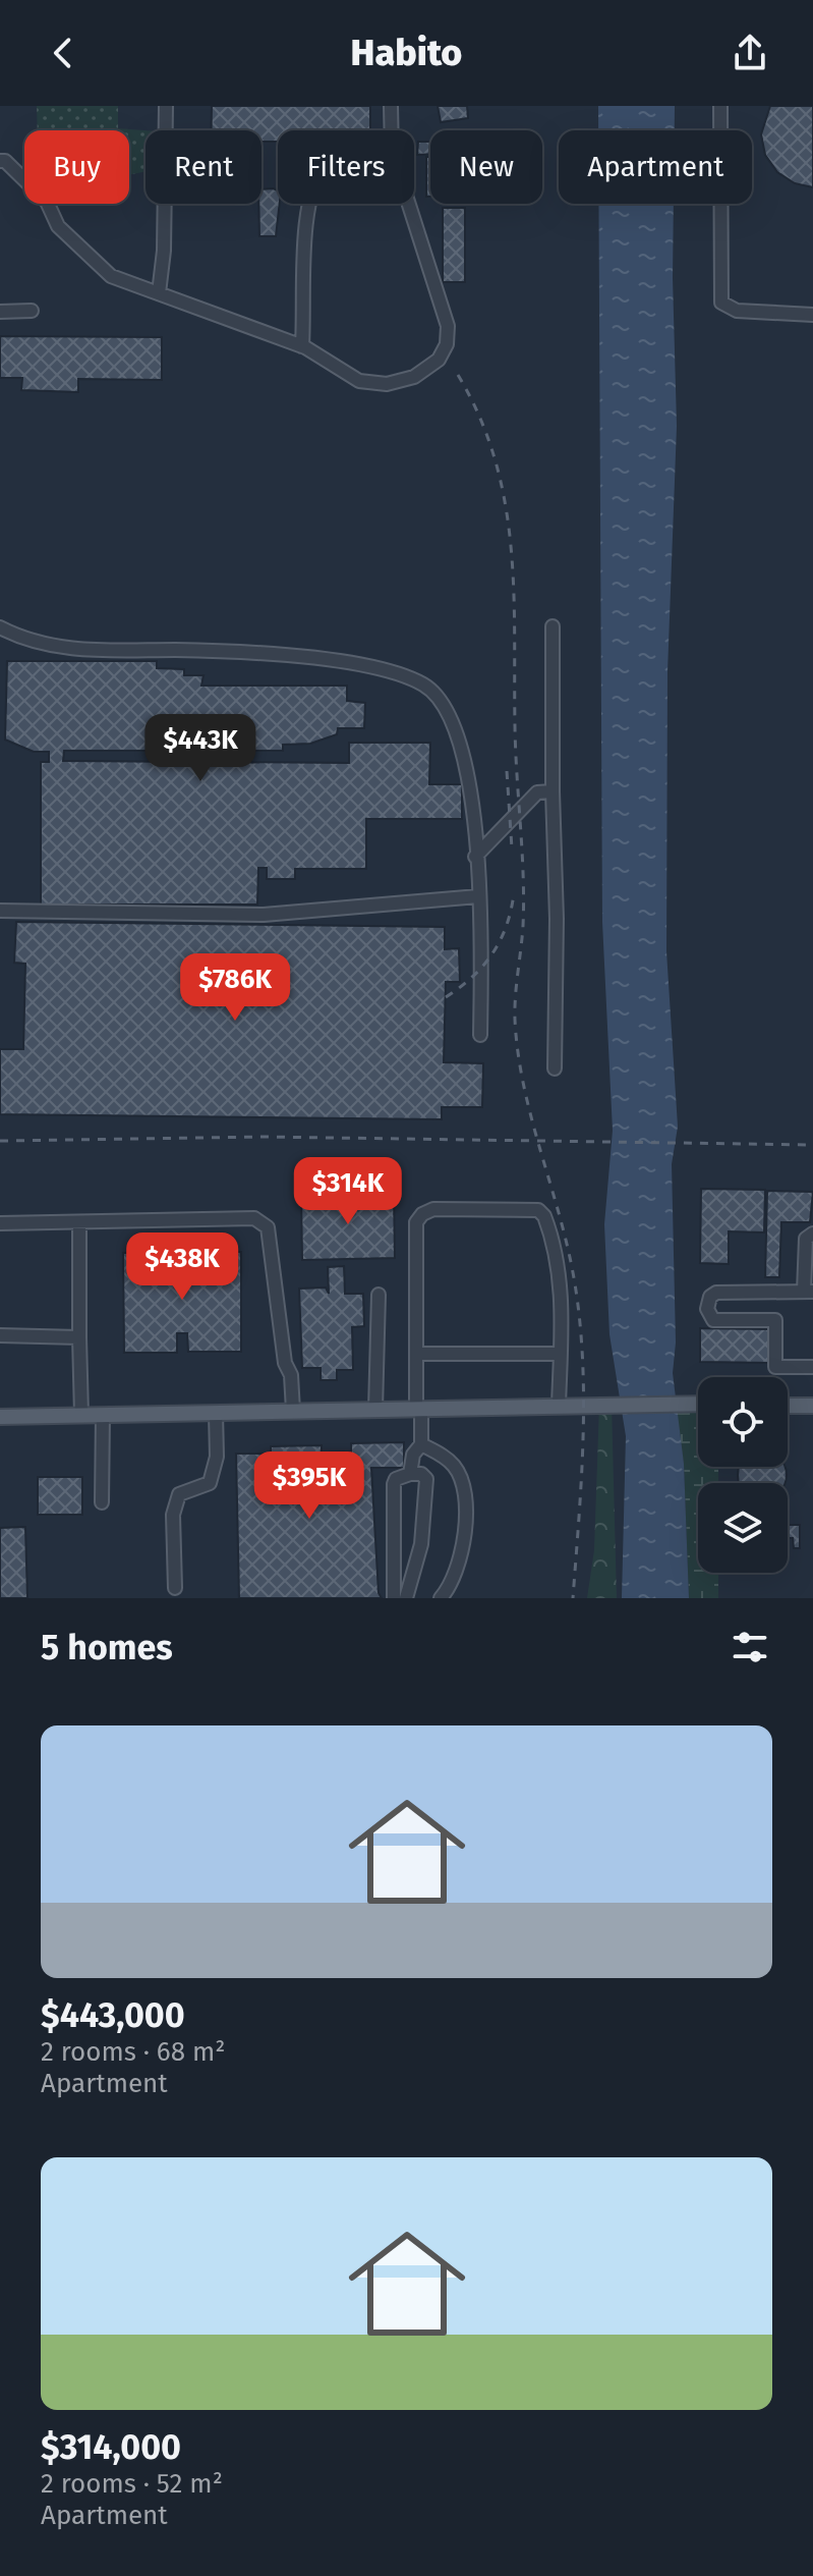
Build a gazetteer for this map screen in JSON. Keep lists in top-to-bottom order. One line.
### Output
{"page":{"header":"Habito","chip":["Buy","Rent","Filters","New","Apartment"],"price":["$443K","$786K","$314K","$438K","$395K"],"heading":"5 homes","list":[{"name":"$443,000","note":"2 rooms · 68 m² · Apartment"},{"name":"$314,000","note":"2 rooms · 52 m² · Apartment"}]}}
